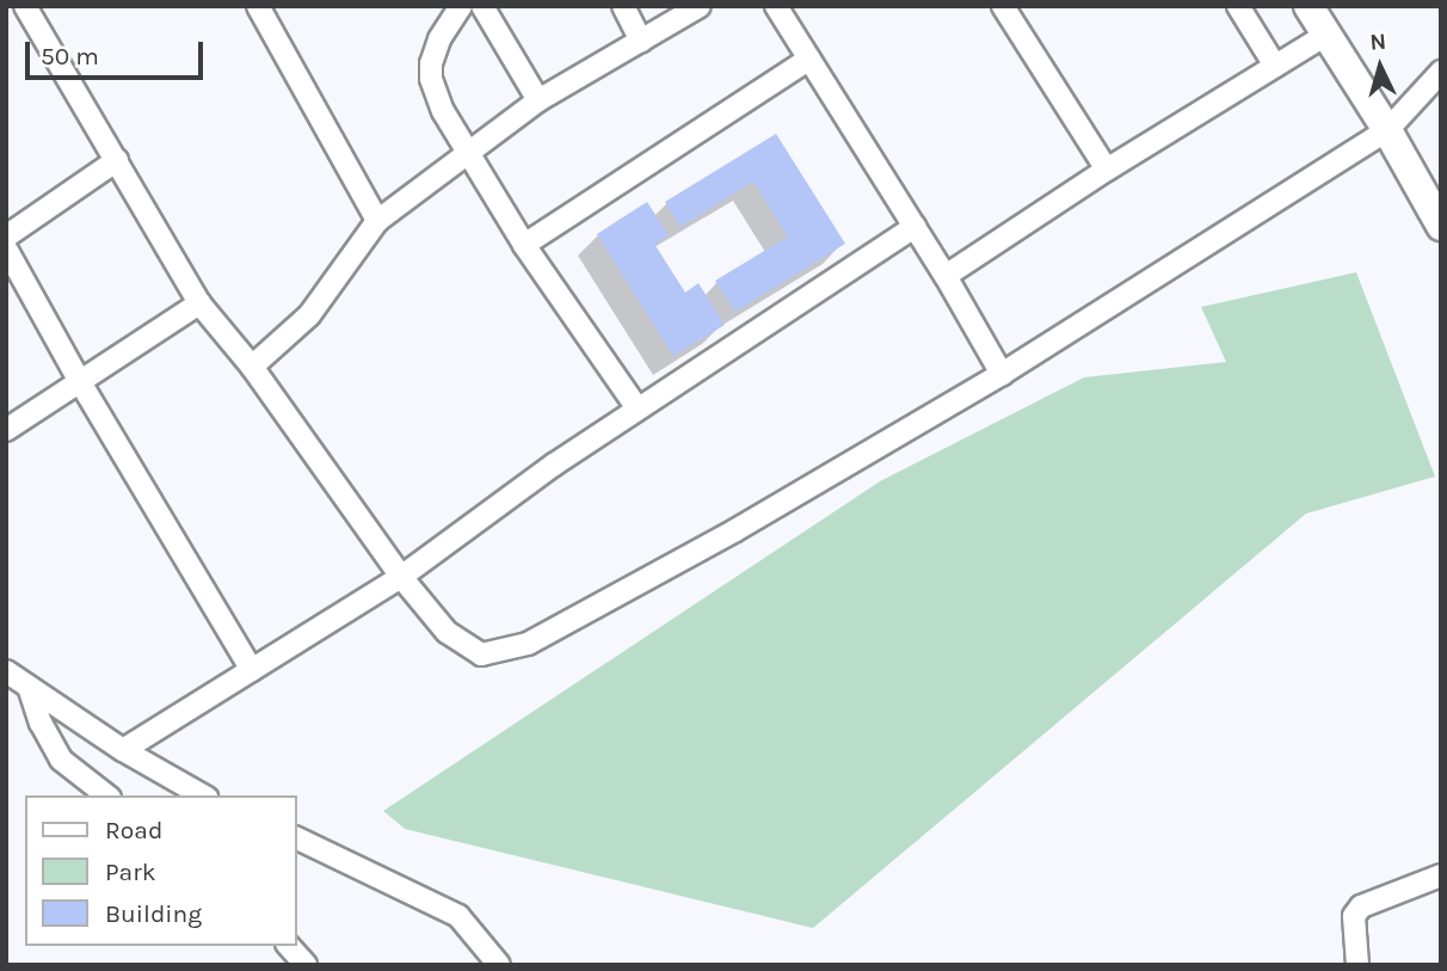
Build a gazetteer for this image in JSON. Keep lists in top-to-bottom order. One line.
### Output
{"legend":["Road","Park","Building"],"scale_bar":"50 m","north":"top"}
